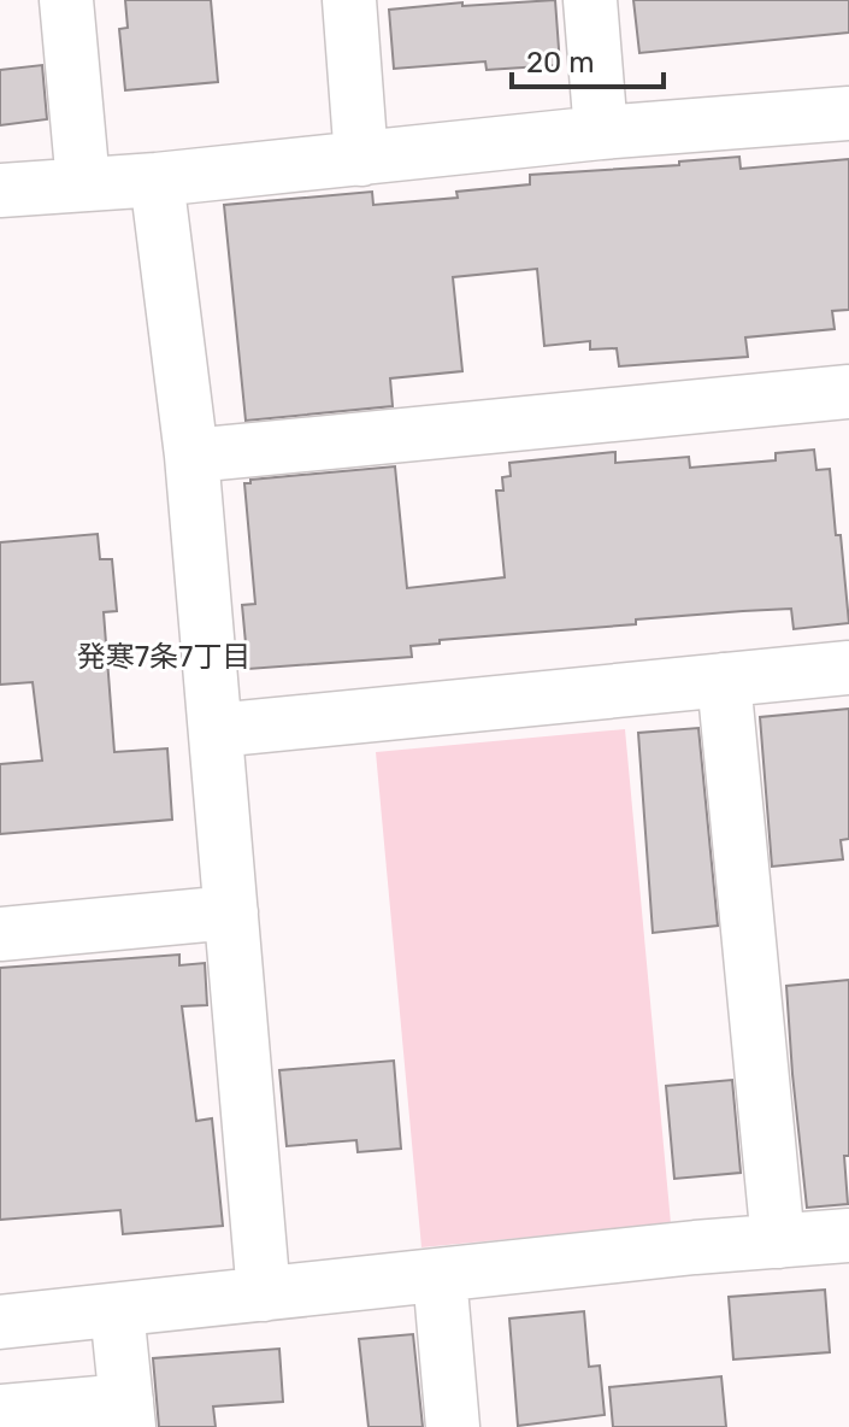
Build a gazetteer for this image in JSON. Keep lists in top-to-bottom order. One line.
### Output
{"districts":["発寒7条7丁目"],"scale_bar":"20 m"}
